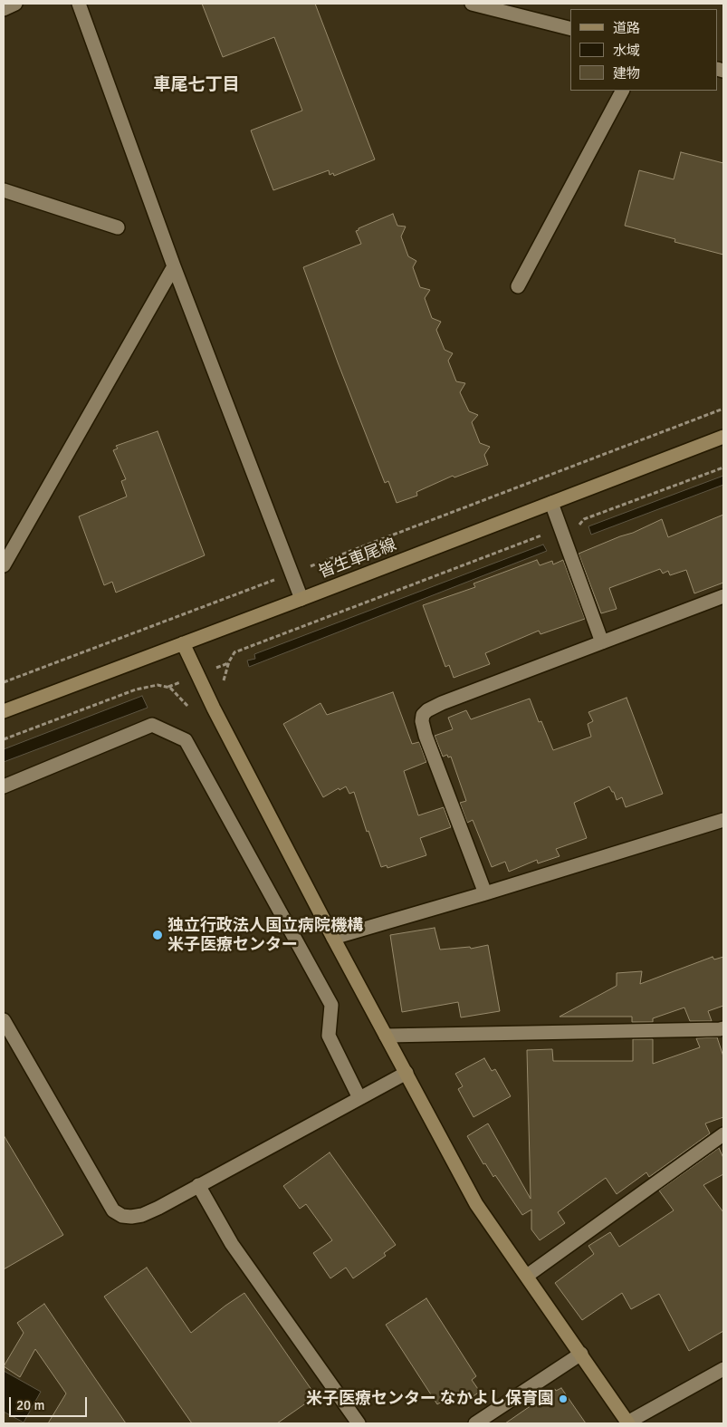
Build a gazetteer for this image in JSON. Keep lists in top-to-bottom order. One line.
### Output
{"streets":{"street":["皆生車尾線"]},"districts":["車尾七丁目"],"places":["独立行政法人国立病院機構 米子医療センター","米子医療センター なかよし保育園"],"legend":["道路","水域","建物"],"scale_bar":"20 m"}
